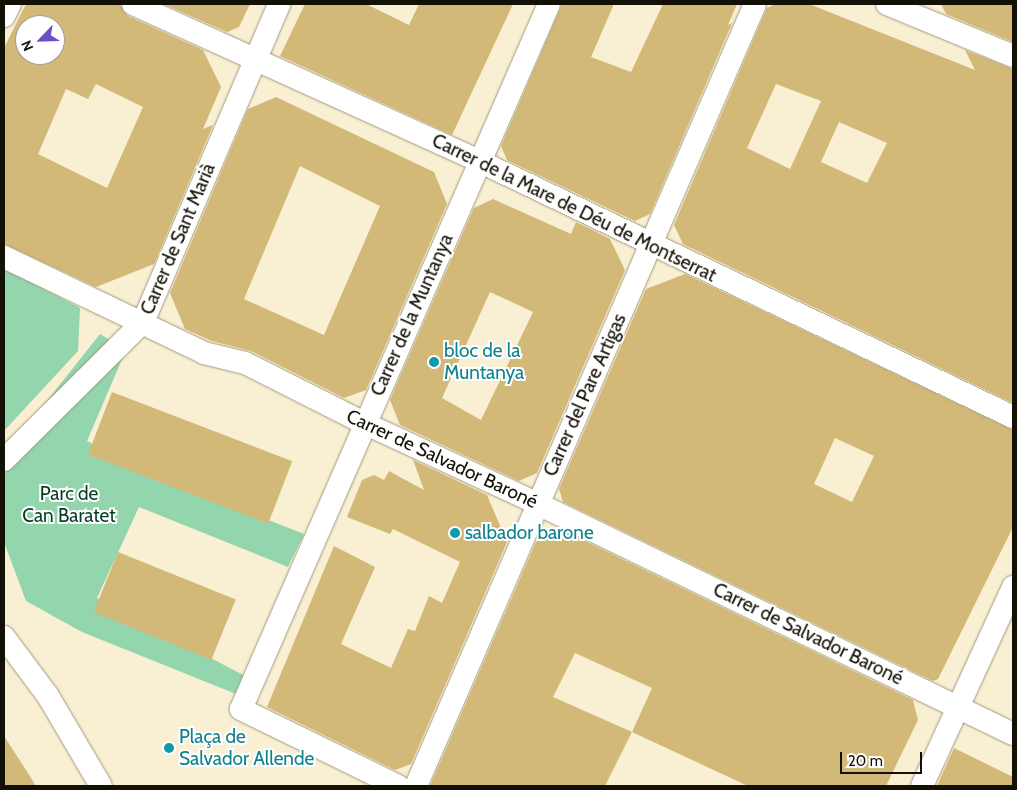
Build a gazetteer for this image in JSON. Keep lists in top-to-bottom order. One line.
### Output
{"streets":{"street":["Carrer de la Mare de Déu de Montserrat","Carrer de Sant Marià","Carrer de la Muntanya","Carrer del Pare Artigas","Carrer de Salvador Baroné"]},"crossings":[["Carrer de la Mare de Déu de Montserrat","Carrer de Sant Marià"],["Carrer de la Mare de Déu de Montserrat","Carrer de la Muntanya"],["Carrer de la Mare de Déu de Montserrat","Carrer del Pare Artigas"],["Carrer de Sant Marià","Carrer de Salvador Baroné"],["Carrer de la Muntanya","Carrer de Salvador Baroné"],["Carrer del Pare Artigas","Carrer de Salvador Baroné"]],"parks":["Parc de Can Baratet"],"places":["bloc de la Muntanya","salbador barone","Plaça de Salvador Allende"],"scale_bar":"20 m","north":"bottom left"}
